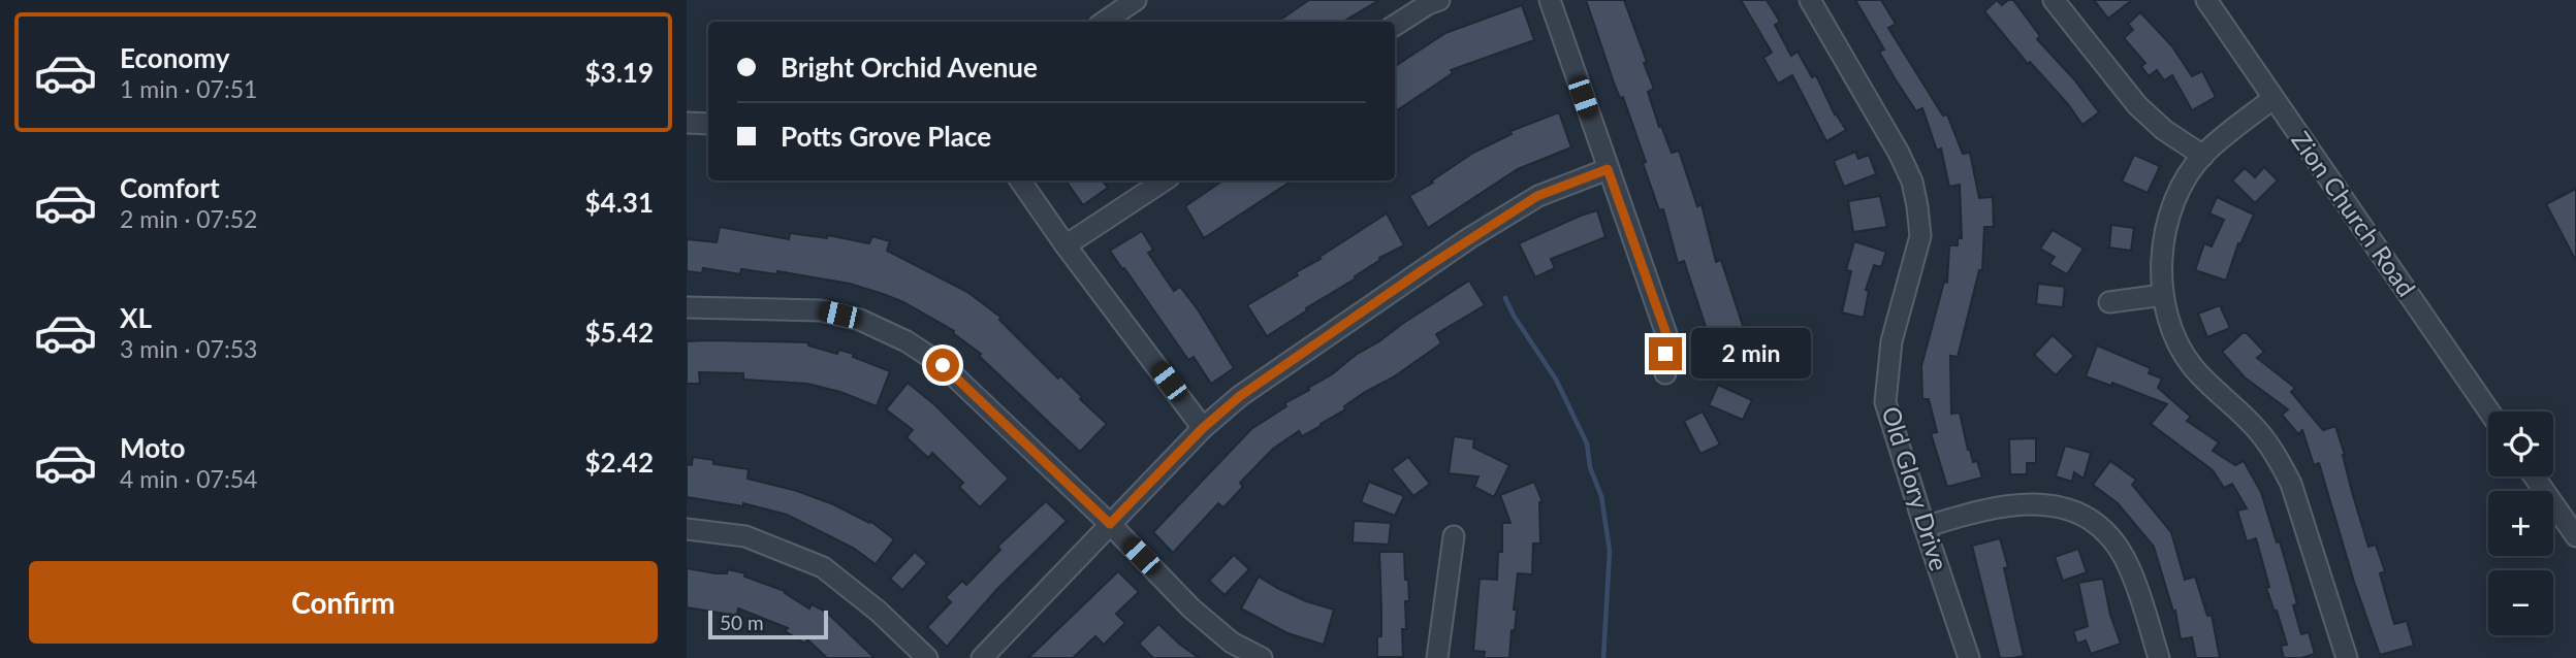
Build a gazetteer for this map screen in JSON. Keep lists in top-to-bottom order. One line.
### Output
{"streets":{"street":["Zion Church Road","Old Glory Drive"]},"scale_bar":"50 m","page":{"list":[{"name":"Economy","note":"1 min · 07:51","value":"$3.19"},{"name":"Comfort","note":"2 min · 07:52","value":"$4.31"},{"name":"XL","note":"3 min · 07:53","value":"$5.42"},{"name":"Moto","note":"4 min · 07:54","value":"$2.42"}],"banner":["Bright Orchid Avenue","Potts Grove Place"],"bubble":"2 min","map_buttons":["+","−"],"buttons":"Confirm","scale":"50 m"}}
